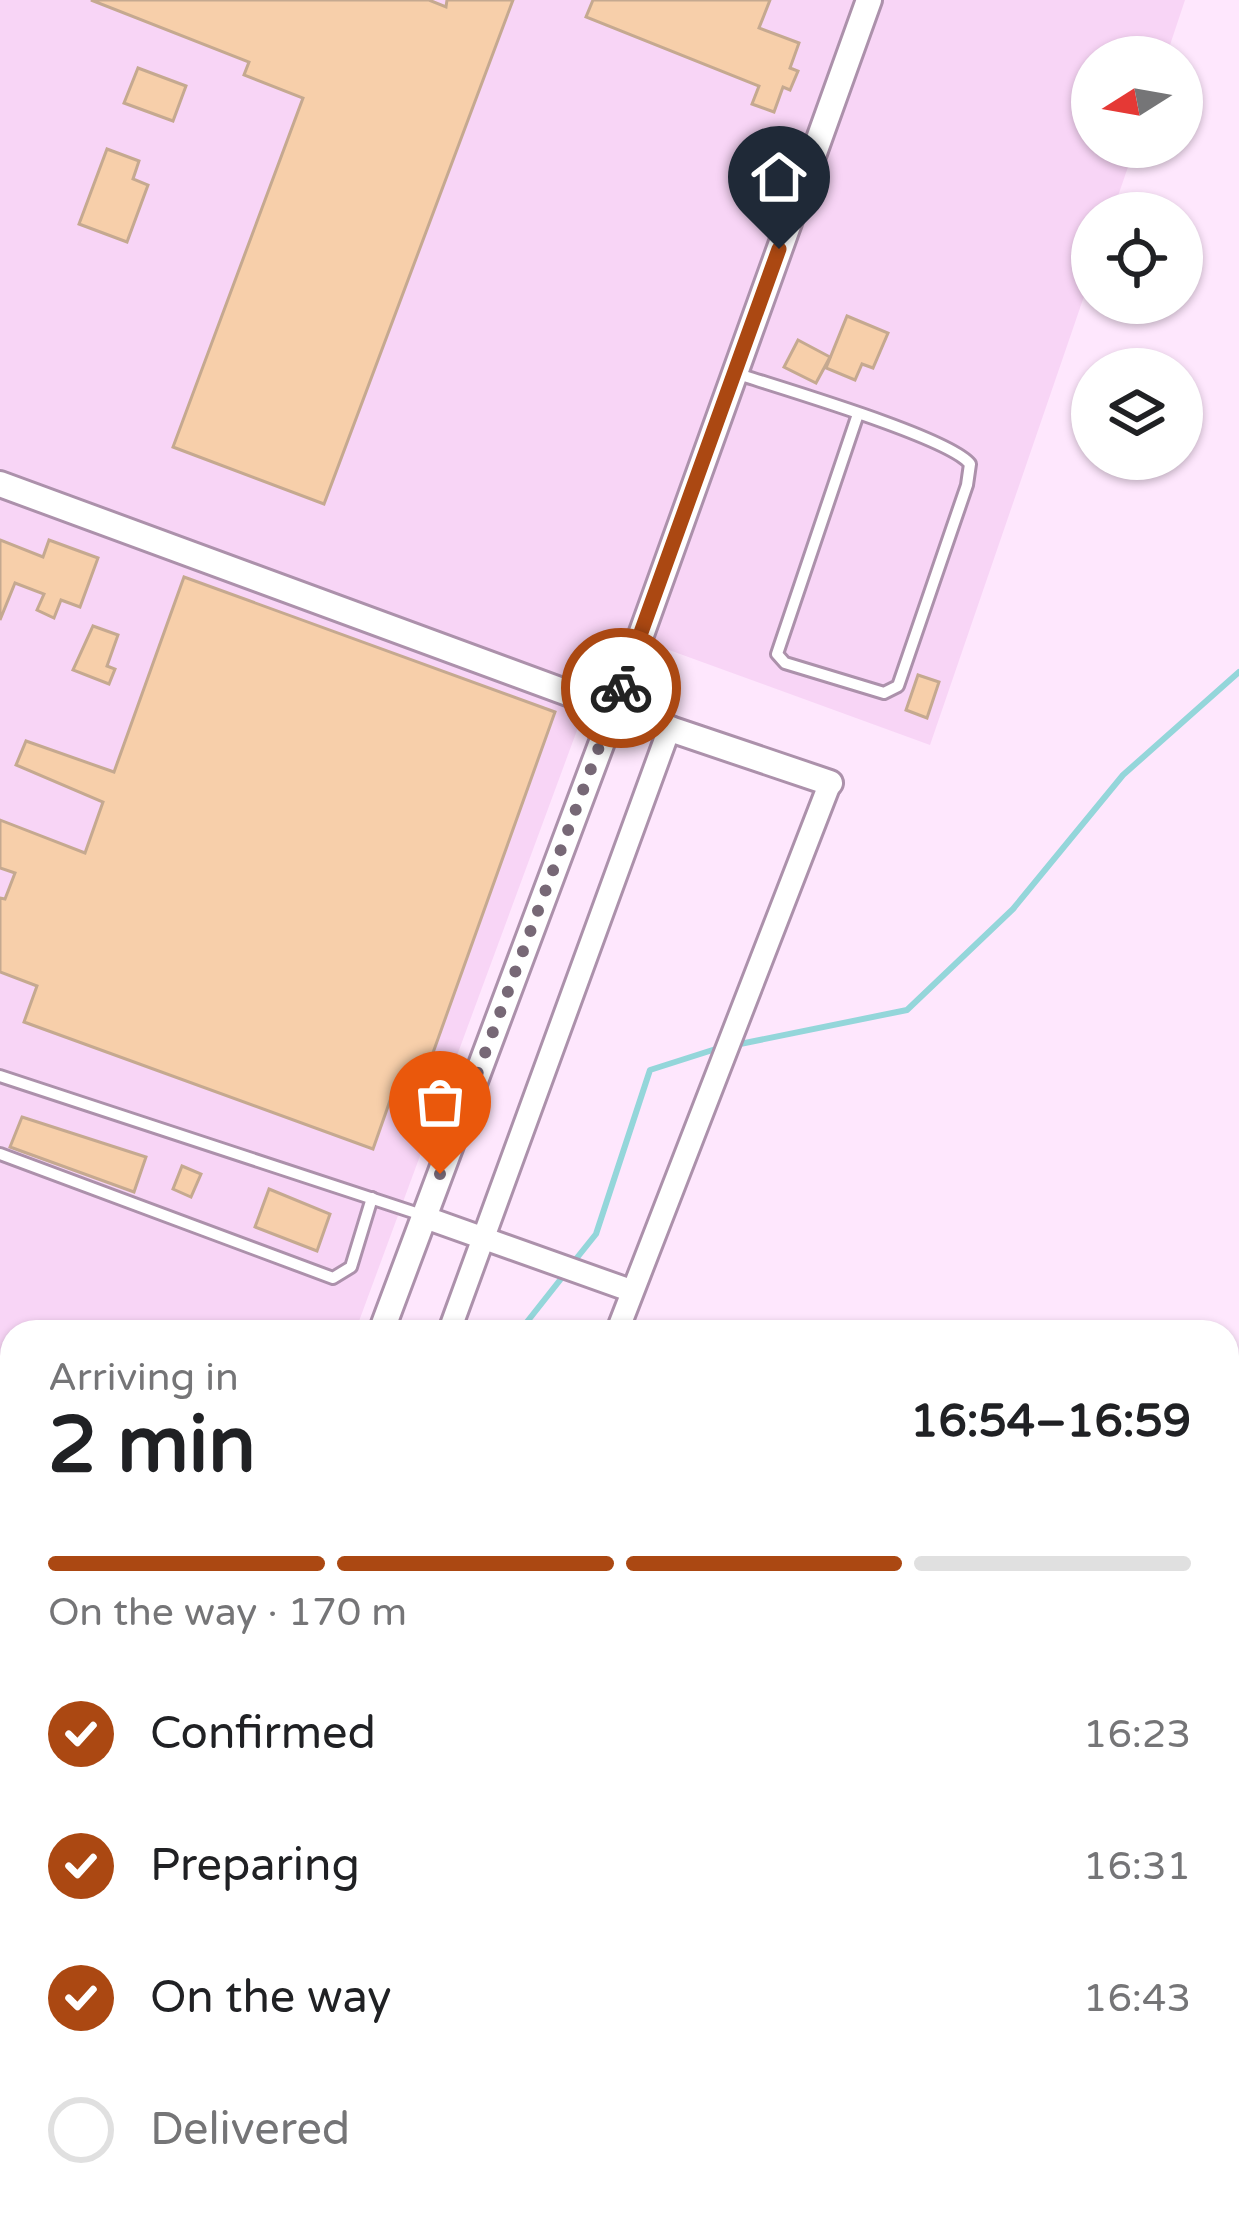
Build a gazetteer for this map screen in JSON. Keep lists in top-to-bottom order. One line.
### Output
{"north":"left","page":{"heading":["2 min","Arriving in","16:54–16:59"],"bar":"On the way · 170 m","list":[["Confirmed","16:23"],["Preparing","16:31"],["On the way","16:43"],"Delivered"]}}
